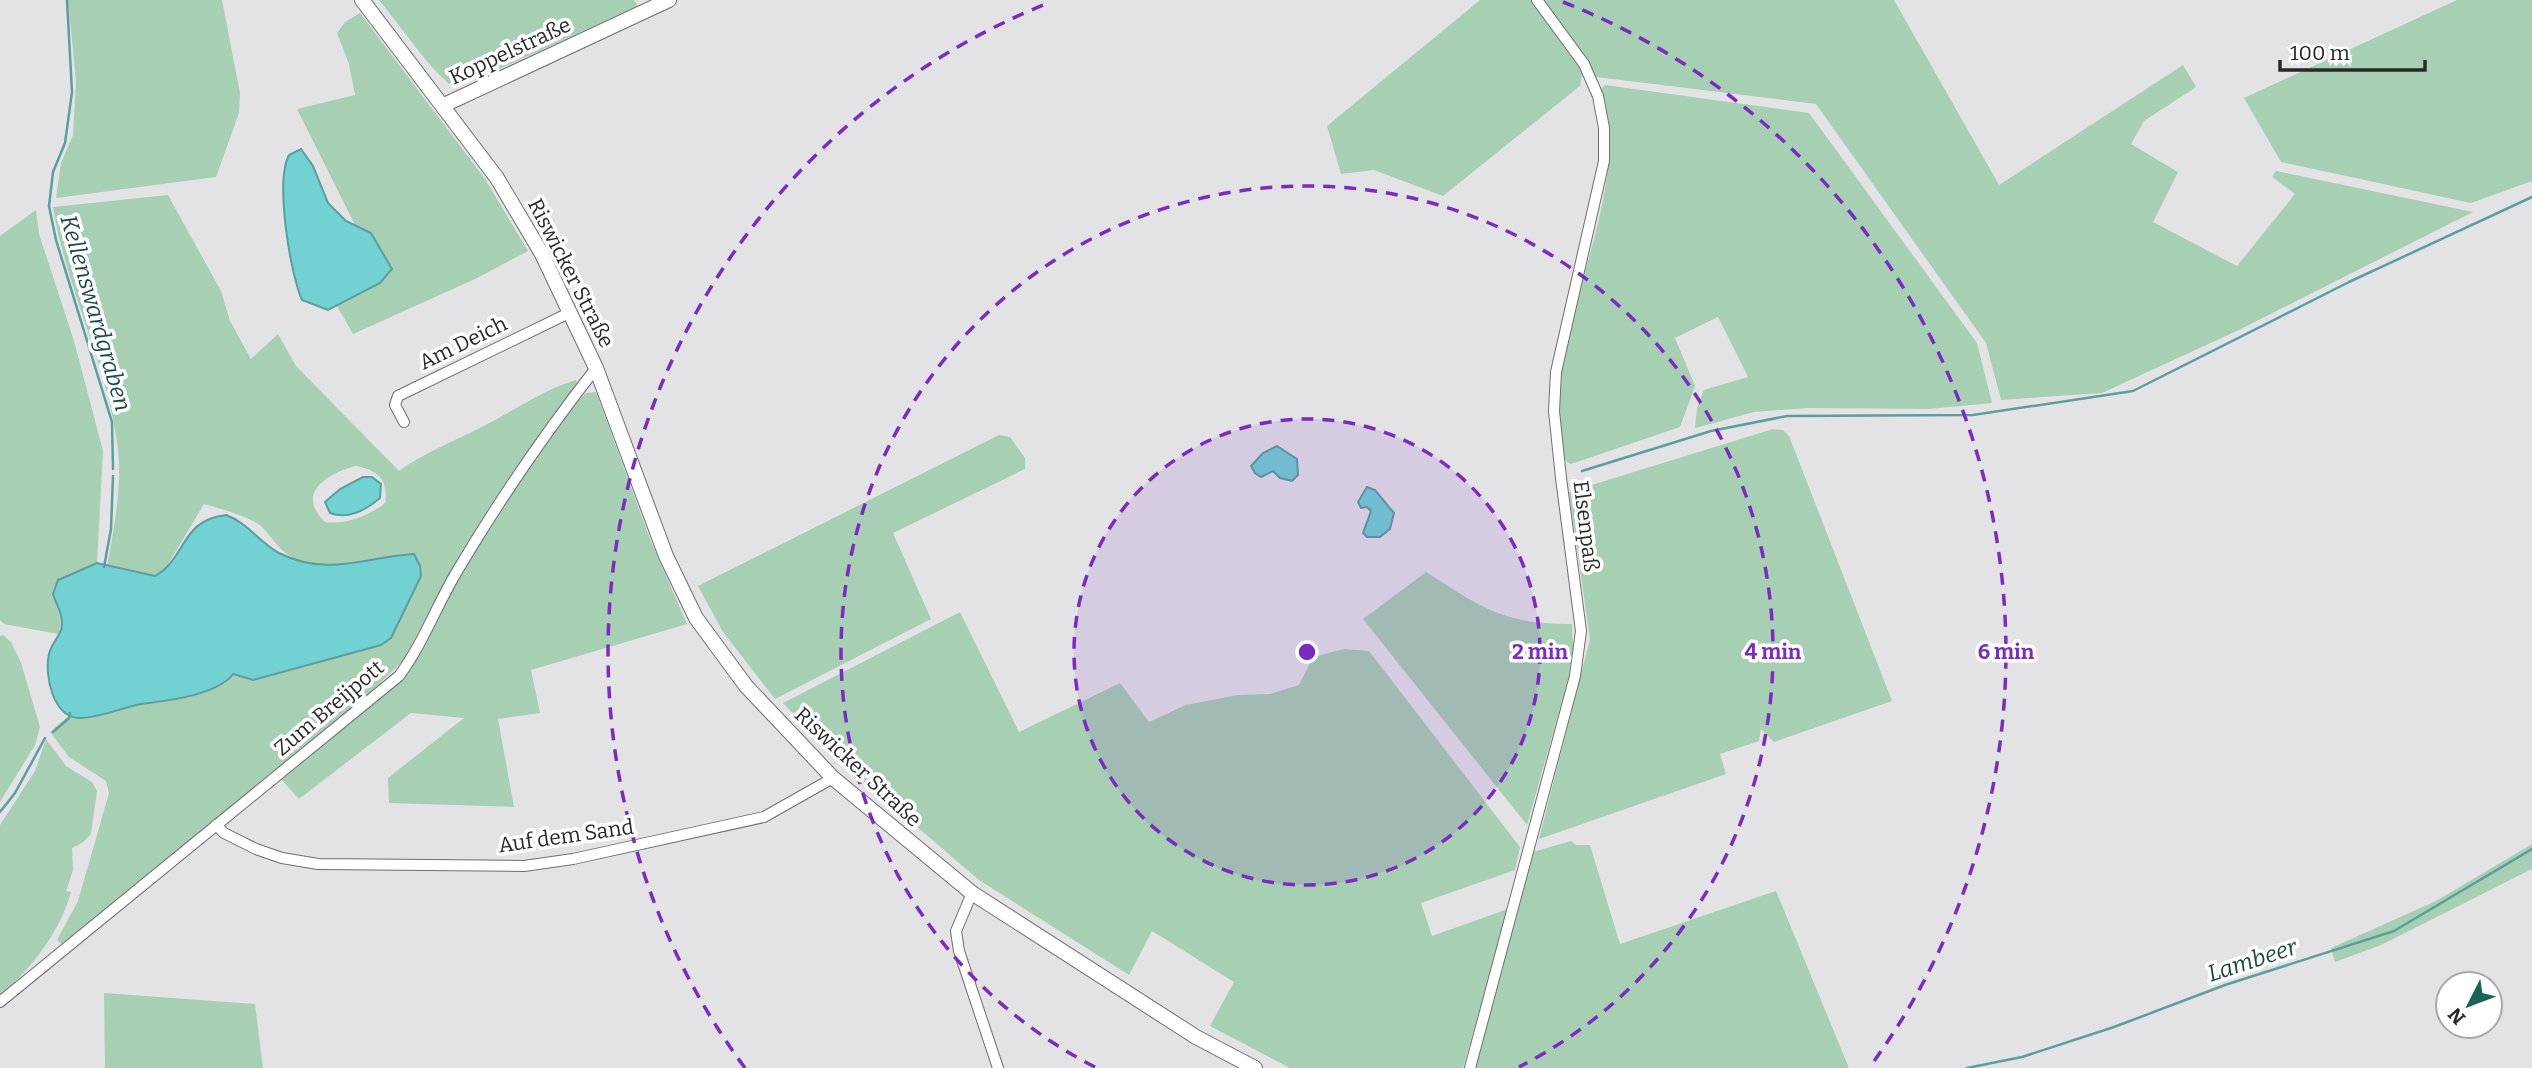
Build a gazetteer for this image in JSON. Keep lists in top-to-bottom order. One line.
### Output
{"streets":{"street":["Koppelstraße","Riswicker Straße","Am Deich","Elsenpaß","Zum Breijpott","Auf dem Sand"]},"crossings":[["Koppelstraße","Riswicker Straße"],["Riswicker Straße","Am Deich"],["Riswicker Straße","Zum Breijpott"],["Riswicker Straße","Auf dem Sand"],["Zum Breijpott","Auf dem Sand"]],"water":["Kellenswardgraben","Lambeer"],"scale_bar":"100 m","north":"bottom left","rings":["2 min","4 min","6 min"]}
